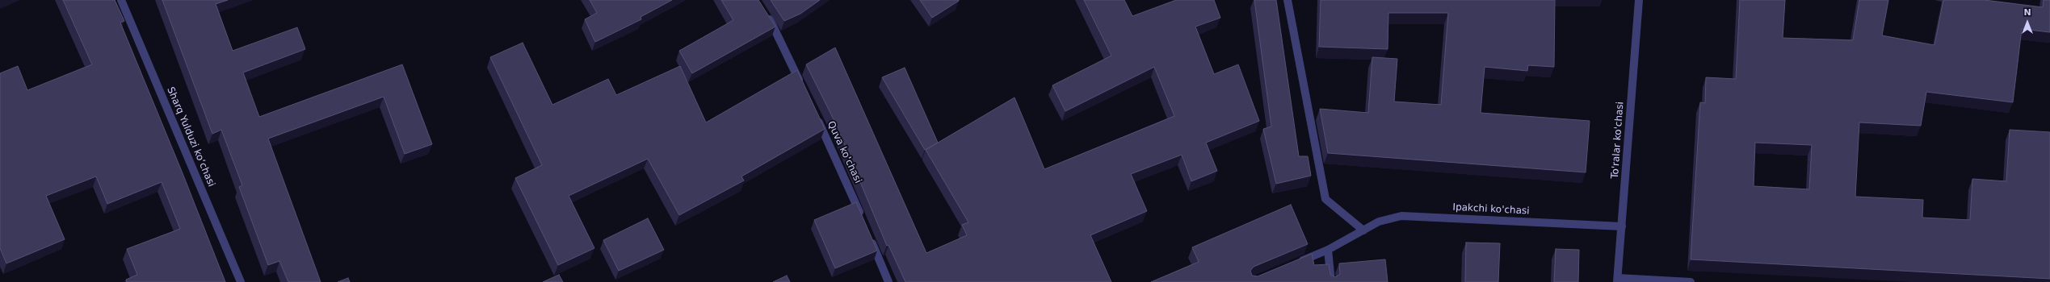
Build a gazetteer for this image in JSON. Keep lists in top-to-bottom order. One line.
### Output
{"streets":{"street":["Sharq Yulduzi koʻchasi","To'ralar ko'chasi","Quva ko'chasi","Ipakchi ko'chasi"]},"crossings":[["To'ralar ko'chasi","Ipakchi ko'chasi"]],"north":"top"}
